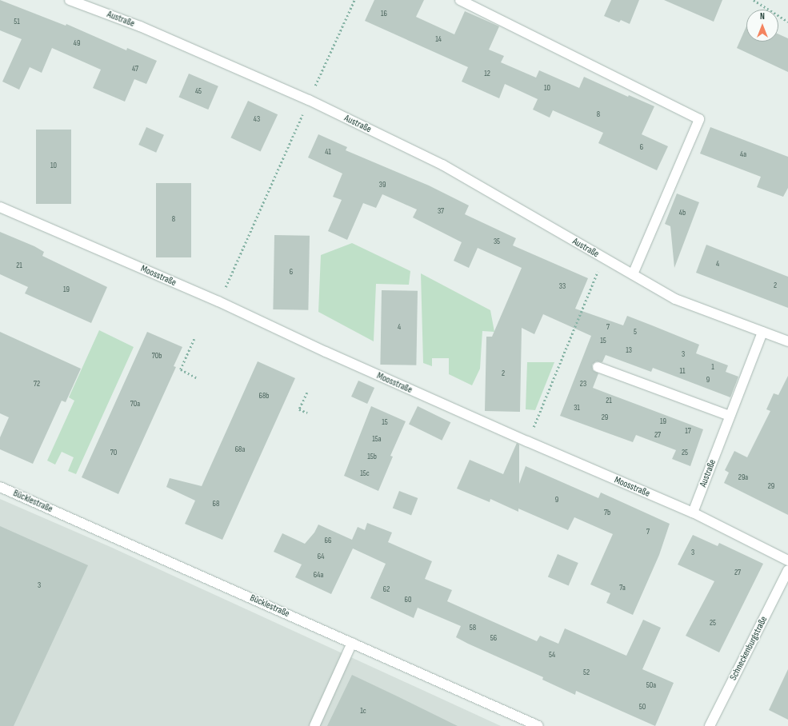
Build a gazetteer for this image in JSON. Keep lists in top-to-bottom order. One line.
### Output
{"streets":{"street":["Austraße","Moosstraße","Bücklestraße","Schneckenburgstraße"]},"crossings":[["Austraße","Moosstraße"]],"house_numbers":["16","51","14","49","47","12","10","45","8","43","6","41","4a","10","39","37","4b","8","35","4","21","6","2","33","19","4","7","5","15","13","3","70b","1","11","2","9","72","23","68b","21","70a","31","29","19","15","17","27","15a","68a","70","25","15b","15c","29a","29","9","68","7b","7","66","3","64","27","64a","3","7a","62","60","25","58","56","54","52","50a","50","1c"],"north":"top"}
